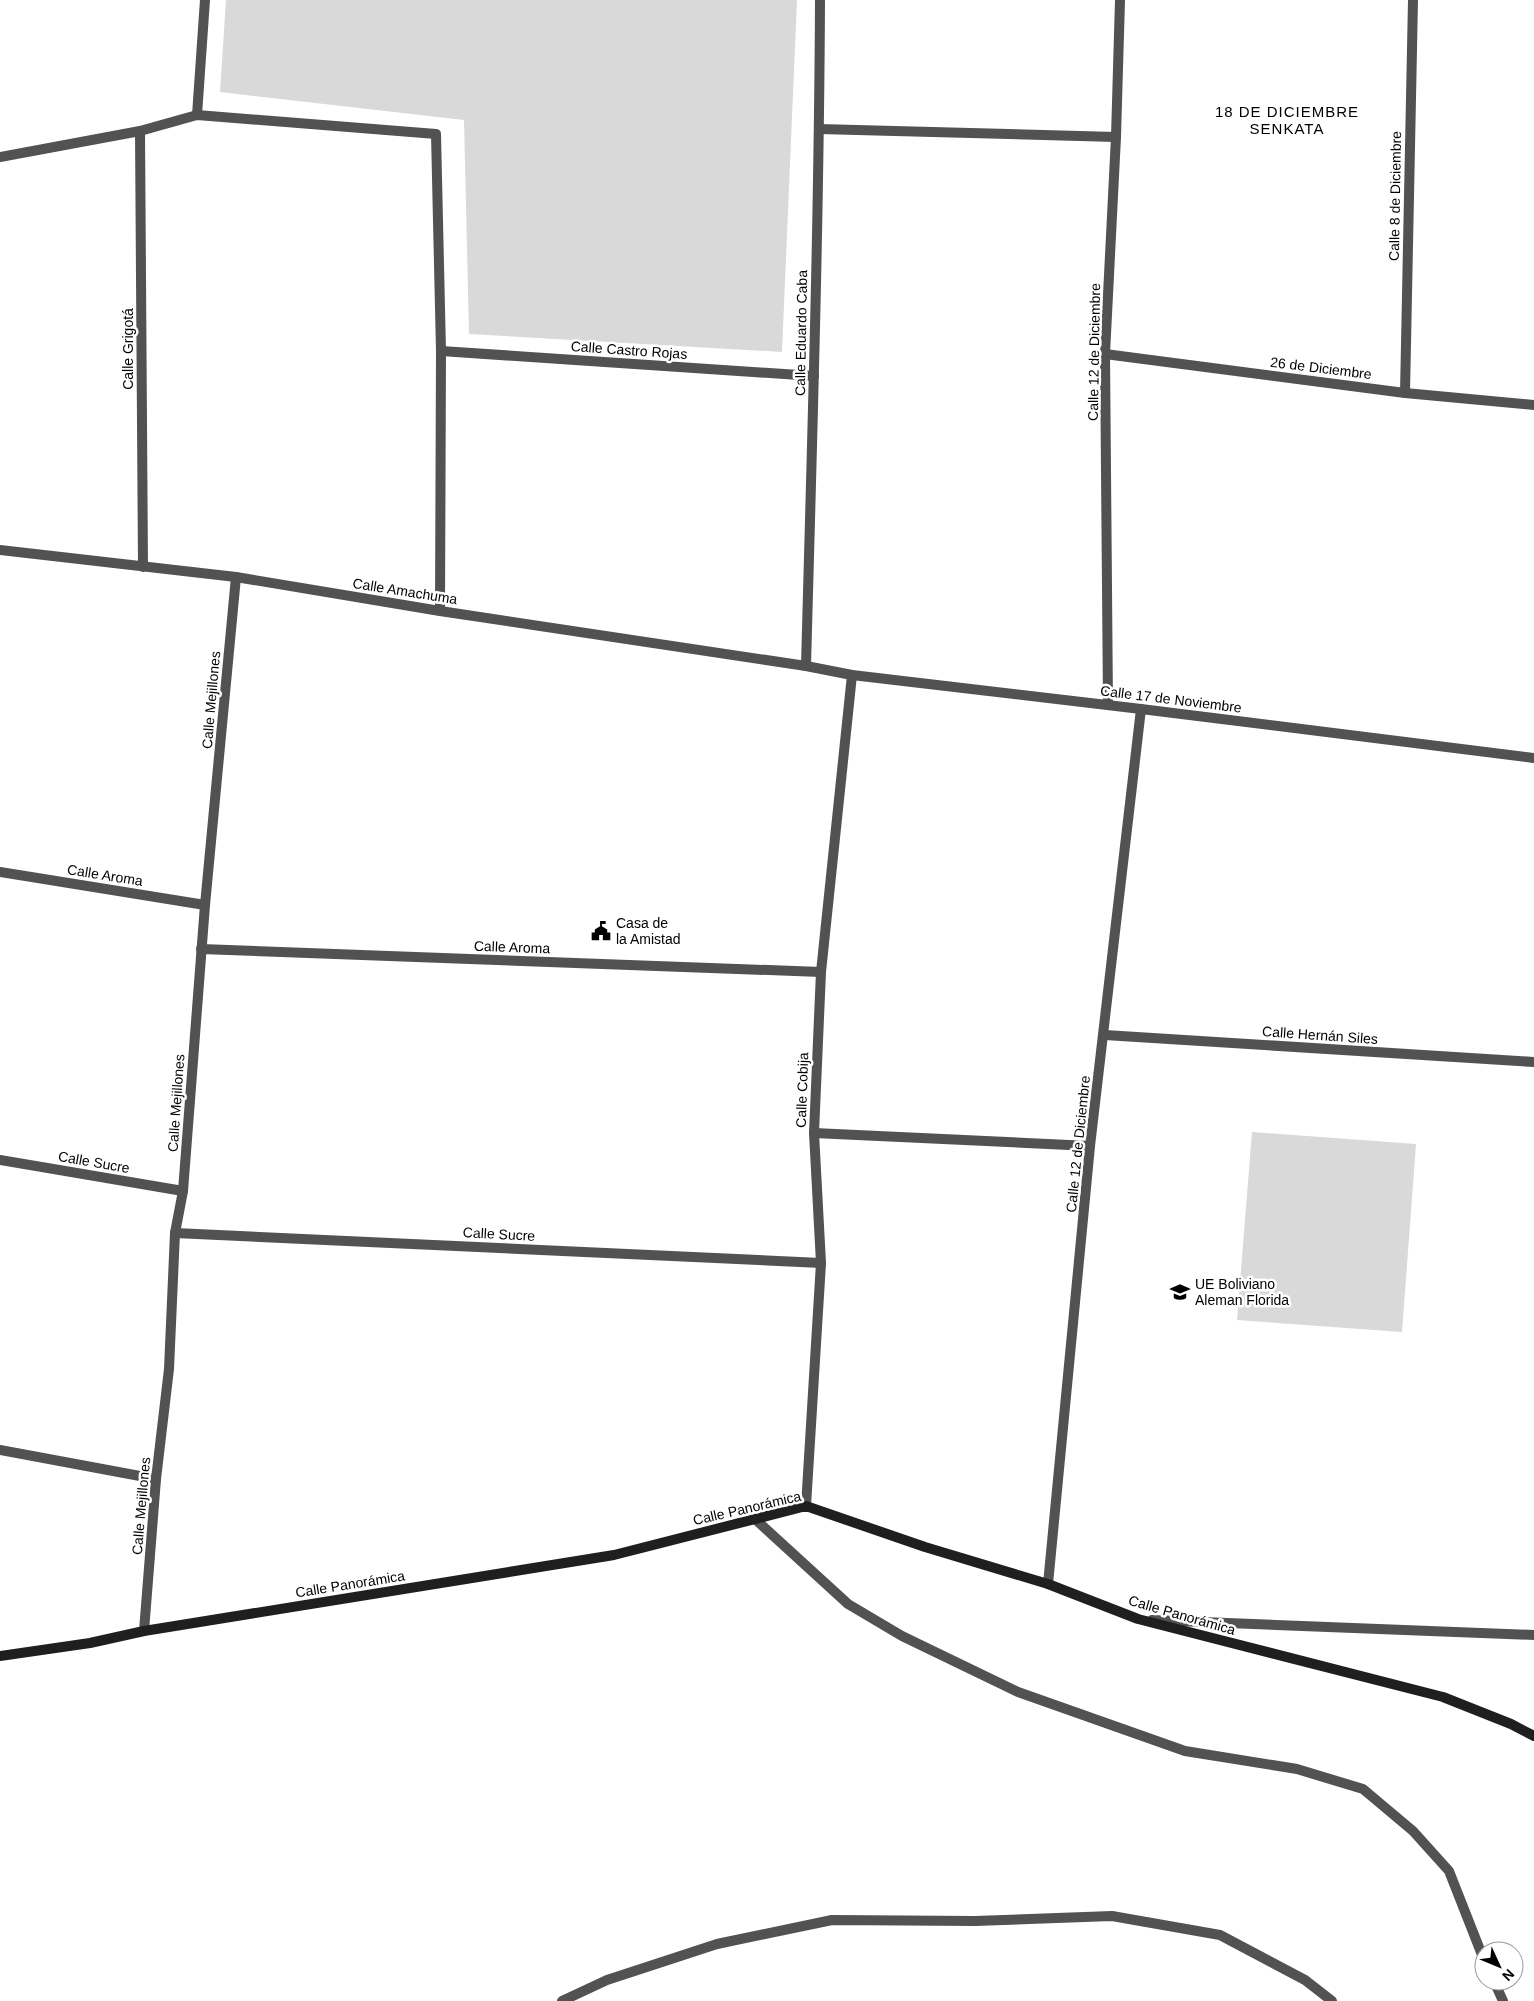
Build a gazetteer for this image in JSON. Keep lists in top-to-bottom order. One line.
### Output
{"streets":{"street":["Calle 8 de Diciembre","Calle Eduardo Caba","Calle Grigotá","Calle Castro Rojas","Calle 12 de Diciembre","26 de Diciembre","Calle Amachuma","Calle 17 de Noviembre","Calle Mejillones","Calle Aroma","Calle Hernán Siles","Calle Cobija","Calle Sucre","Calle Panorámica"]},"crossings":[["Calle 8 de Diciembre","26 de Diciembre"],["Calle Eduardo Caba","Calle Castro Rojas"],["Calle Eduardo Caba","Calle Amachuma"],["Calle Eduardo Caba","Calle 17 de Noviembre"],["Calle Grigotá","Calle Amachuma"],["Calle 12 de Diciembre","26 de Diciembre"],["Calle 12 de Diciembre","Calle 17 de Noviembre"],["Calle 12 de Diciembre","Calle Hernán Siles"],["Calle 12 de Diciembre","Calle Panorámica"],["Calle Amachuma","Calle 17 de Noviembre"],["Calle Amachuma","Calle Mejillones"],["Calle 17 de Noviembre","Calle Cobija"],["Calle Mejillones","Calle Aroma"],["Calle Mejillones","Calle Sucre"],["Calle Mejillones","Calle Panorámica"],["Calle Aroma","Calle Cobija"],["Calle Cobija","Calle Sucre"],["Calle Cobija","Calle Panorámica"]],"districts":["18 DE DICIEMBRE SENKATA"],"places":{"public building":["Casa de la Amistad"],"school or university":["UE Boliviano Aleman Florida"]},"north":"bottom right"}
